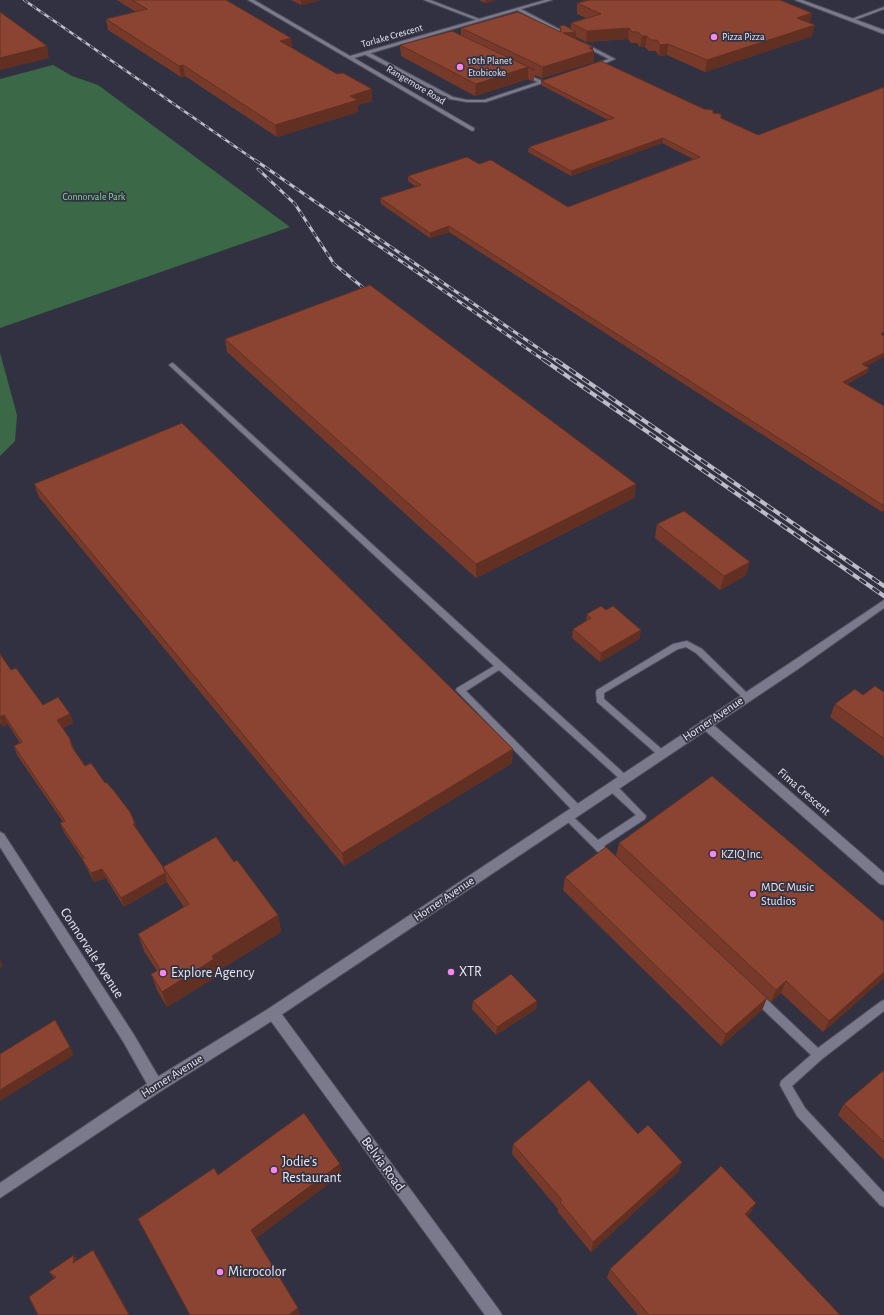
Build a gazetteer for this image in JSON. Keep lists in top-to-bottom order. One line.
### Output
{"streets":{"street":["Torlake Crescent","Rangemore Road","Horner Avenue","Fima Crescent","Connorvale Avenue","Belvia Road"]},"crossings":[["Torlake Crescent","Rangemore Road"],["Horner Avenue","Fima Crescent"],["Horner Avenue","Connorvale Avenue"],["Horner Avenue","Belvia Road"]],"parks":["Connorvale Park"],"places":["Pizza Pizza","10th Planet Etobicoke","KZIQ Inc.","MDC Music Studios","XTR","Explore Agency","Jodie's Restaurant","Microcolor"]}
